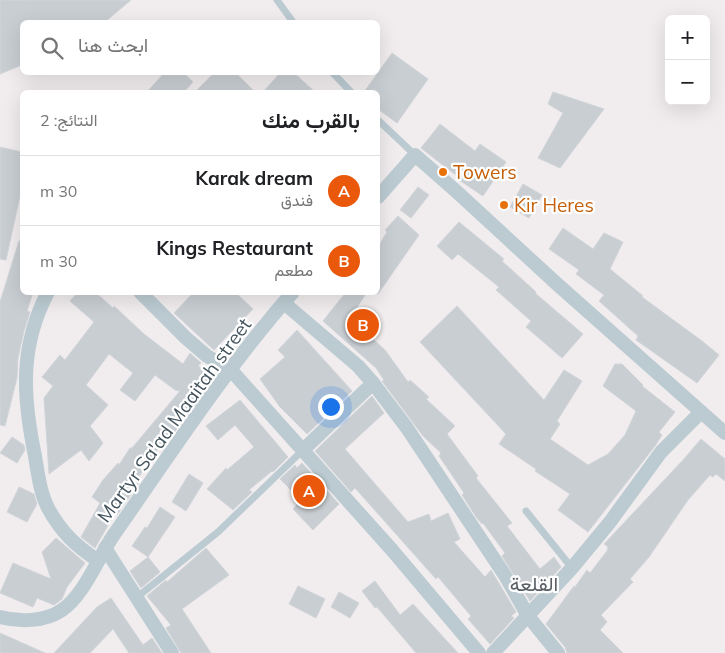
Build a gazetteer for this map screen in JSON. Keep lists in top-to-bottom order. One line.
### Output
{"streets":{"street":["Martyr Sa'ad Maaitah street"]},"districts":["القلعة"],"places":["Towers","Kir Heres"],"page":{"map_buttons":["+","−"],"search":"ابحث هنا","heading":["بالقرب منك","النتائج: 2"],"list":[{"mark":"A","name":"Karak dream","note":"فندق","value":"30 m"},{"mark":"B","name":"Kings Restaurant","note":"مطعم","value":"30 m"}],"pins":["B","A"]}}
